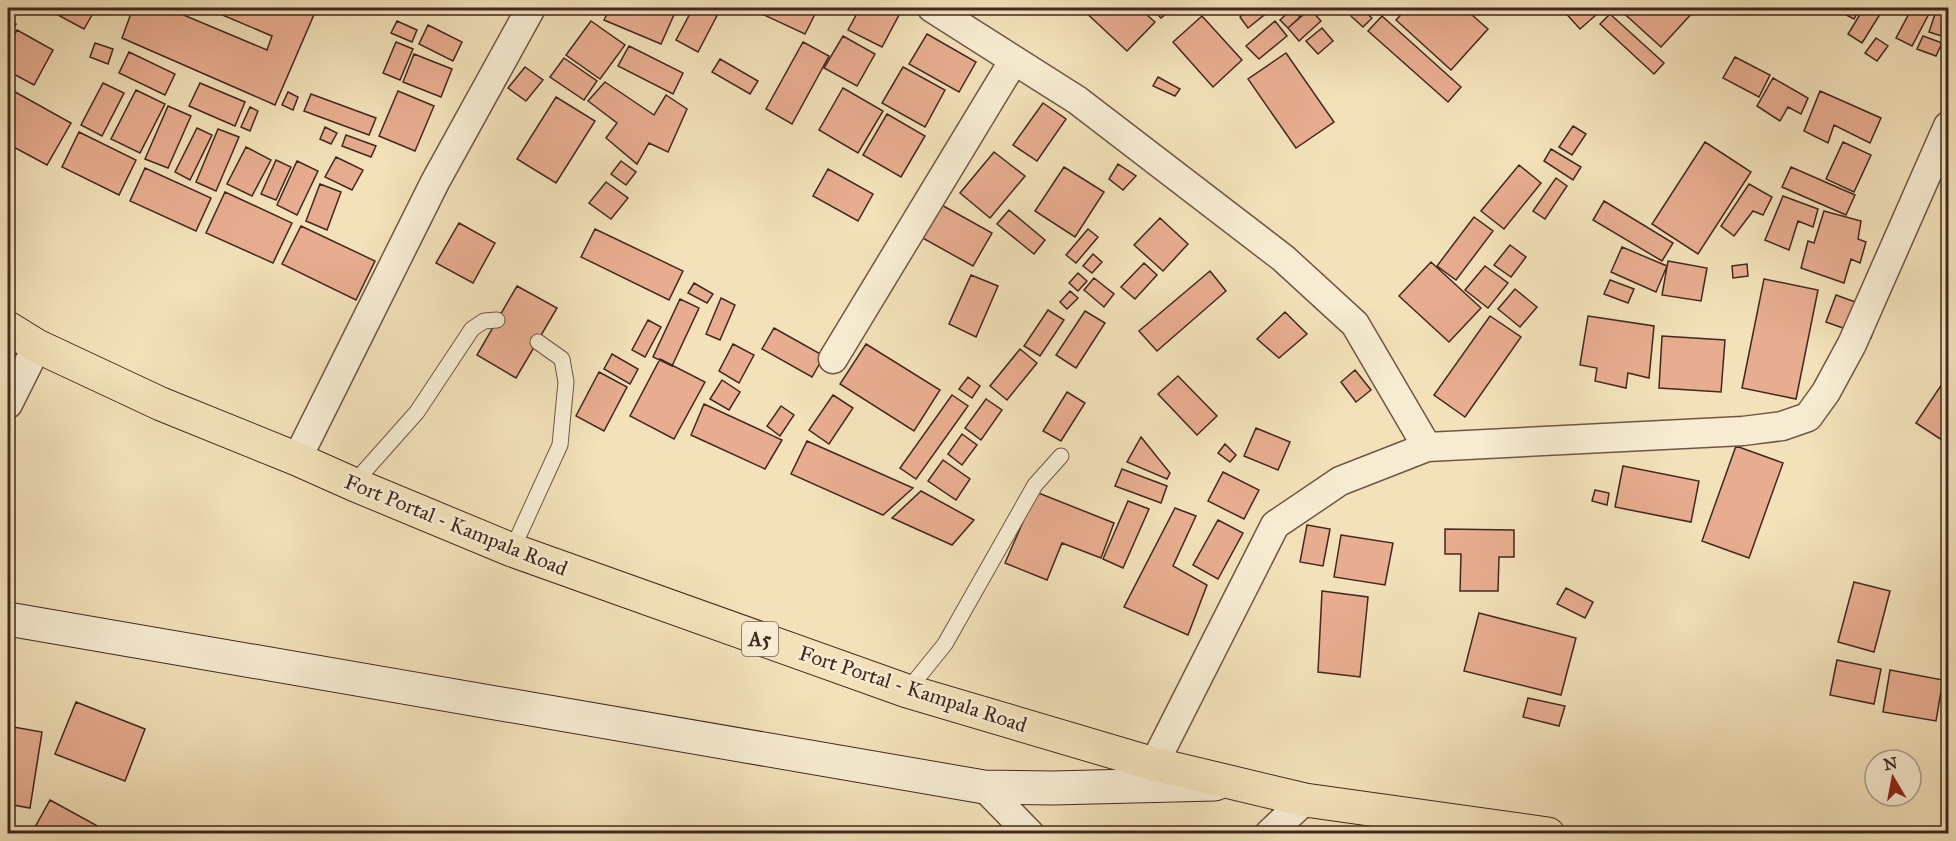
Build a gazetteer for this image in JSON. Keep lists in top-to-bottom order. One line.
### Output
{"streets":{"main road":["Fort Portal - Kampala Road","A5"]},"north":"top"}
